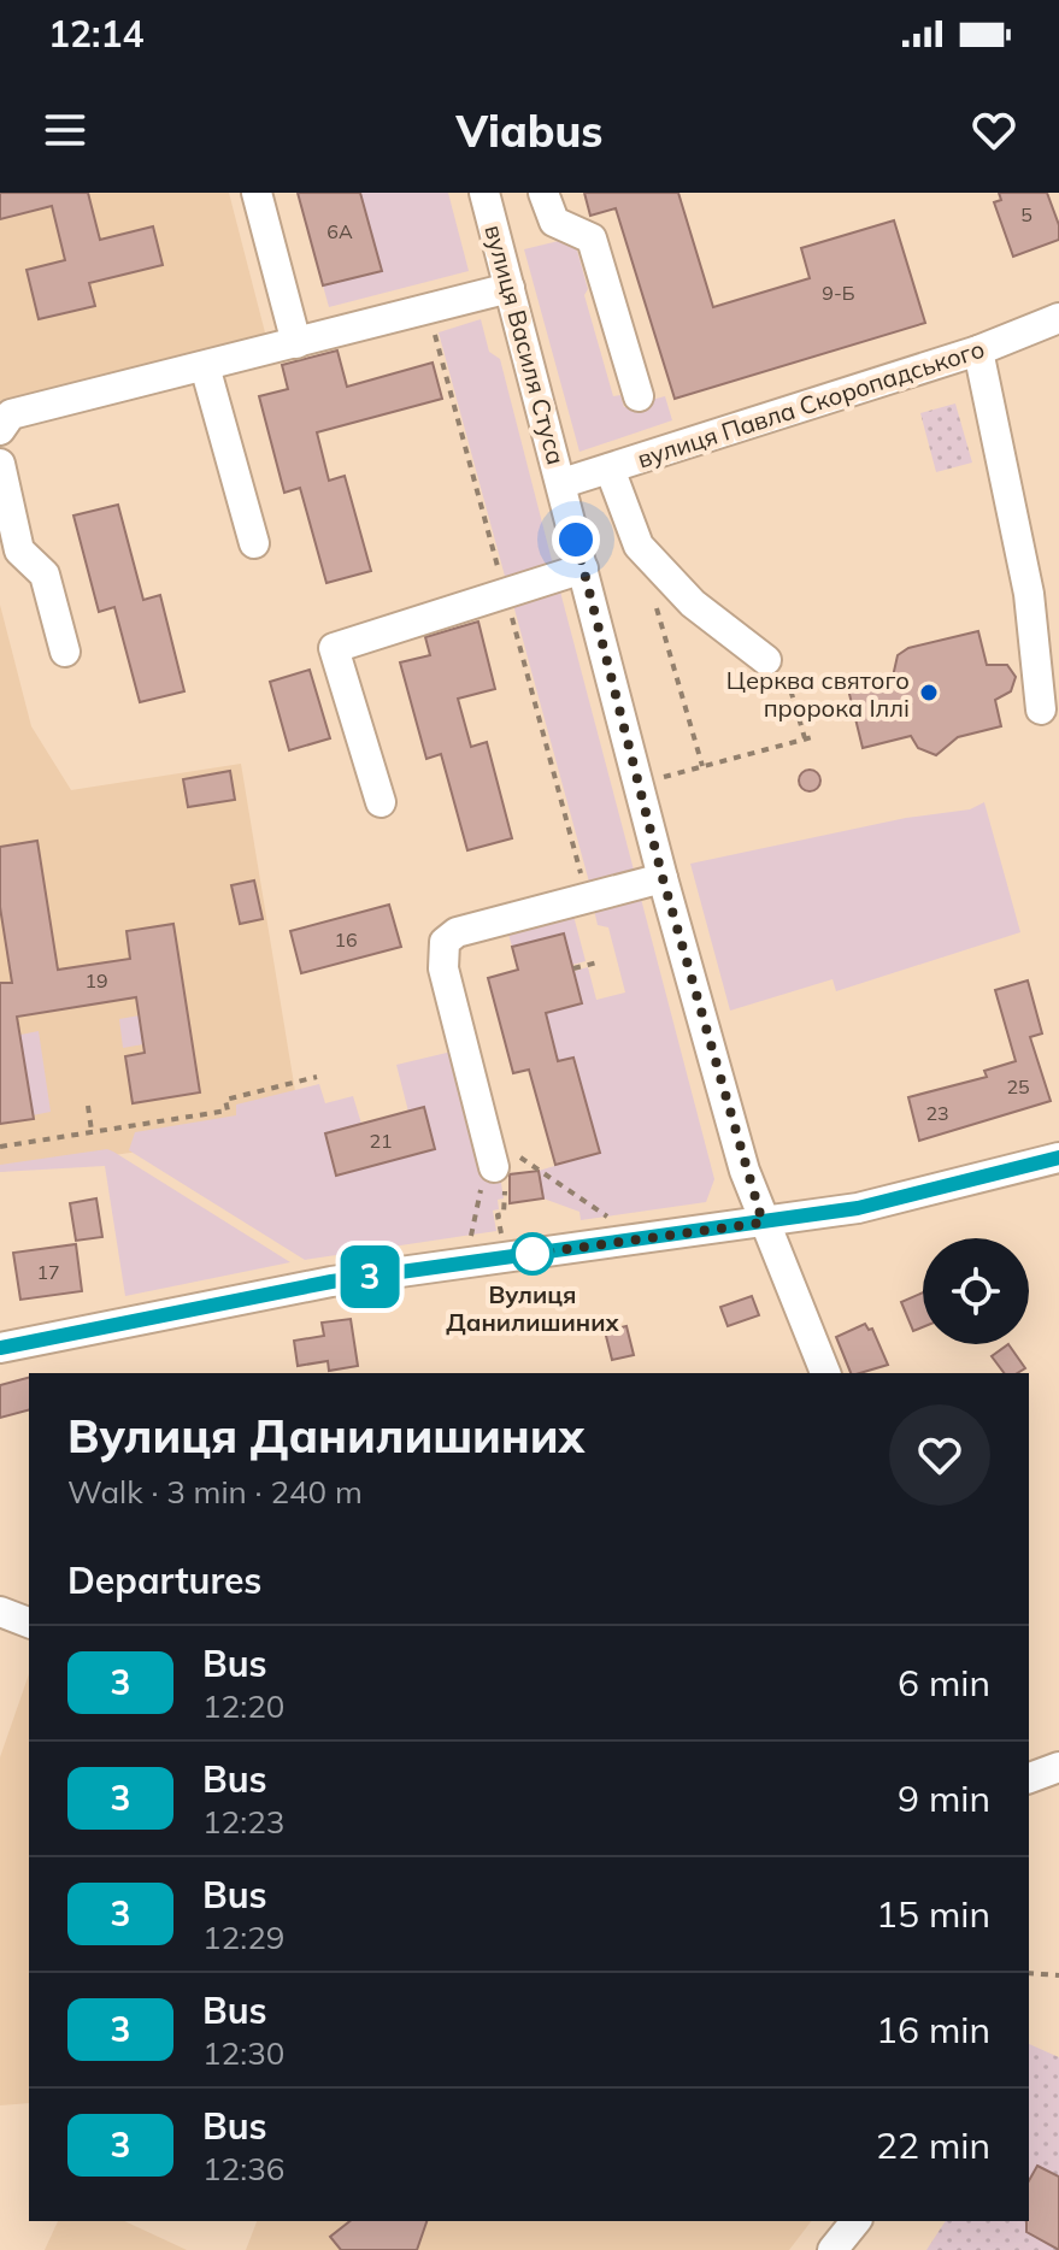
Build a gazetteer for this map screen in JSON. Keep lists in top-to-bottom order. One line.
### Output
{"streets":{"street":["вулиця Василя Стуса","вулиця Павла Скоропадського"]},"crossings":[["вулиця Василя Стуса","вулиця Павла Скоропадського"]],"places":["Церква святого пророка Іллі","Вулиця Данилишиних"],"lines":["bus line 3"],"house_numbers":["5","6А","9-Б","16","19","25","23","21","17"],"page":{"status":"12:14","header":"Viabus","on_map":"3","heading":[["Вулиця Данилишиних","Walk · 3 min · 240 m"],"Departures"],"list":[{"mark":"3","name":"Bus","note":"12:20","value":"6 min"},{"mark":"3","name":"Bus","note":"12:23","value":"9 min"},{"mark":"3","name":"Bus","note":"12:29","value":"15 min"},{"mark":"3","name":"Bus","note":"12:30","value":"16 min"},{"mark":"3","name":"Bus","note":"12:36","value":"22 min"}]}}
